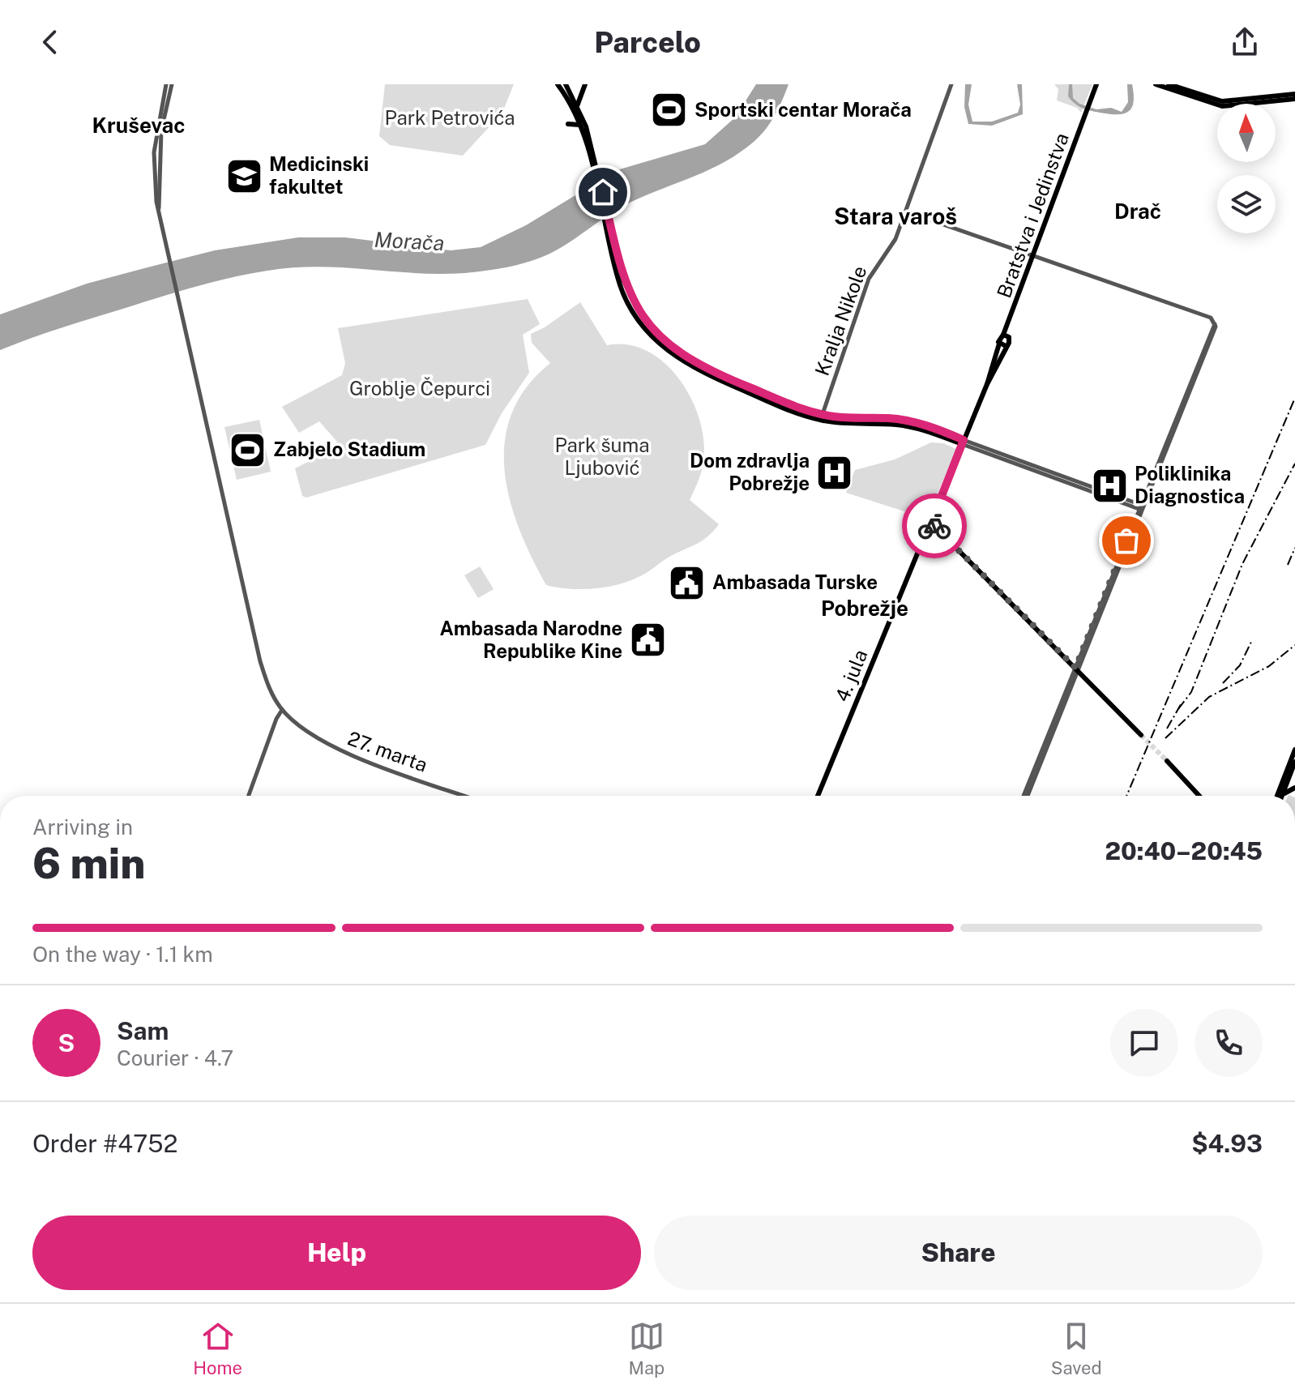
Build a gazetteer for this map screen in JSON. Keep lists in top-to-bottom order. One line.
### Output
{"streets":{"main road":["Bratstva i Jedinstva","4. jula"],"street":["Kralja Nikole","27. marta"]},"districts":["Kruševac","Drač","Stara varoš","Pobrežje"],"water":["Morača"],"parks":["Park Petrovića","Groblje Čepurci","Park šuma Ljubović"],"places":{"sports":["Sportski centar Morača","Zabjelo Stadium"],"school or university":["Medicinski fakultet"],"hospital":["Dom zdravlja Pobrežje","Poliklinika Diagnostica"],"public building":["Ambasada Turske","Ambasada Narodne Republike Kine"]},"north":"top","page":{"header":"Parcelo","heading":["6 min","Arriving in","20:40–20:45"],"panel":["Sam","Courier · 4.7","Order #4752","$4.93"],"bar":"On the way · 1.1 km","round":"S","buttons":["Help","Share"],"tabs":["Home","Map","Saved"]}}
